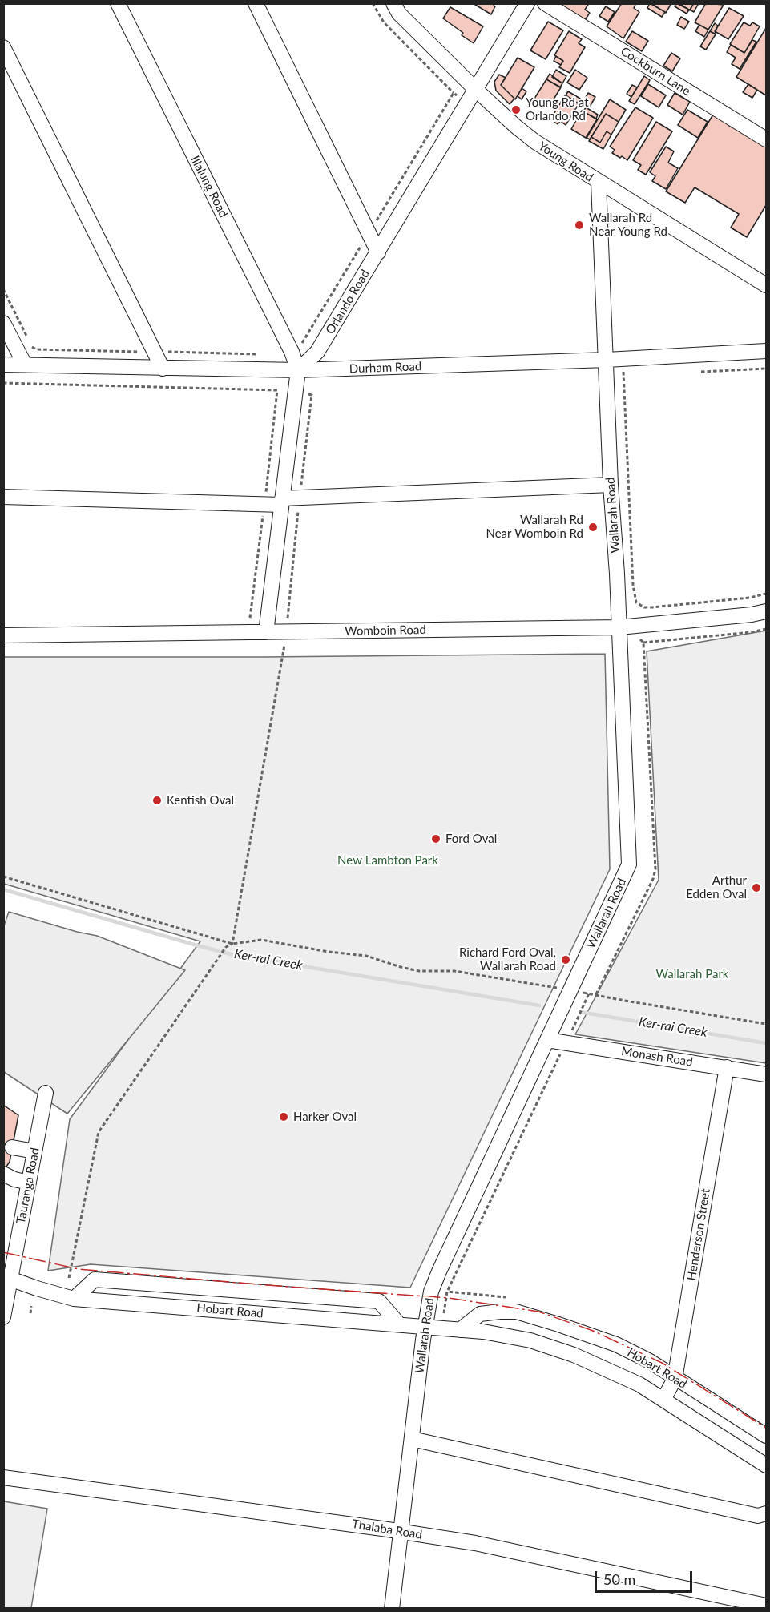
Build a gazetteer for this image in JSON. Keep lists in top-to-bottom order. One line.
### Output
{"streets":{"street":["Cockburn Lane","Young Road","Illalung Road","Orlando Road","Durham Road","Wallarah Road","Womboin Road","Monash Road","Tauranga Road","Henderson Street","Hobart Road","Thalaba Road"]},"crossings":[["Young Road","Orlando Road"],["Young Road","Wallarah Road"],["Illalung Road","Orlando Road"],["Illalung Road","Durham Road"],["Orlando Road","Durham Road"],["Durham Road","Wallarah Road"],["Wallarah Road","Womboin Road"],["Wallarah Road","Monash Road"],["Wallarah Road","Hobart Road"],["Wallarah Road","Thalaba Road"],["Monash Road","Henderson Street"],["Tauranga Road","Hobart Road"],["Henderson Street","Hobart Road"]],"water":["Ker-rai Creek"],"parks":["New Lambton Park","Wallarah Park"],"places":["Young Rd at Orlando Rd","Wallarah Rd Near Young Rd","Wallarah Rd Near Womboin Rd","Kentish Oval","Ford Oval","Arthur Edden Oval","Richard Ford Oval, Wallarah Road","Harker Oval"],"scale_bar":"50 m"}
